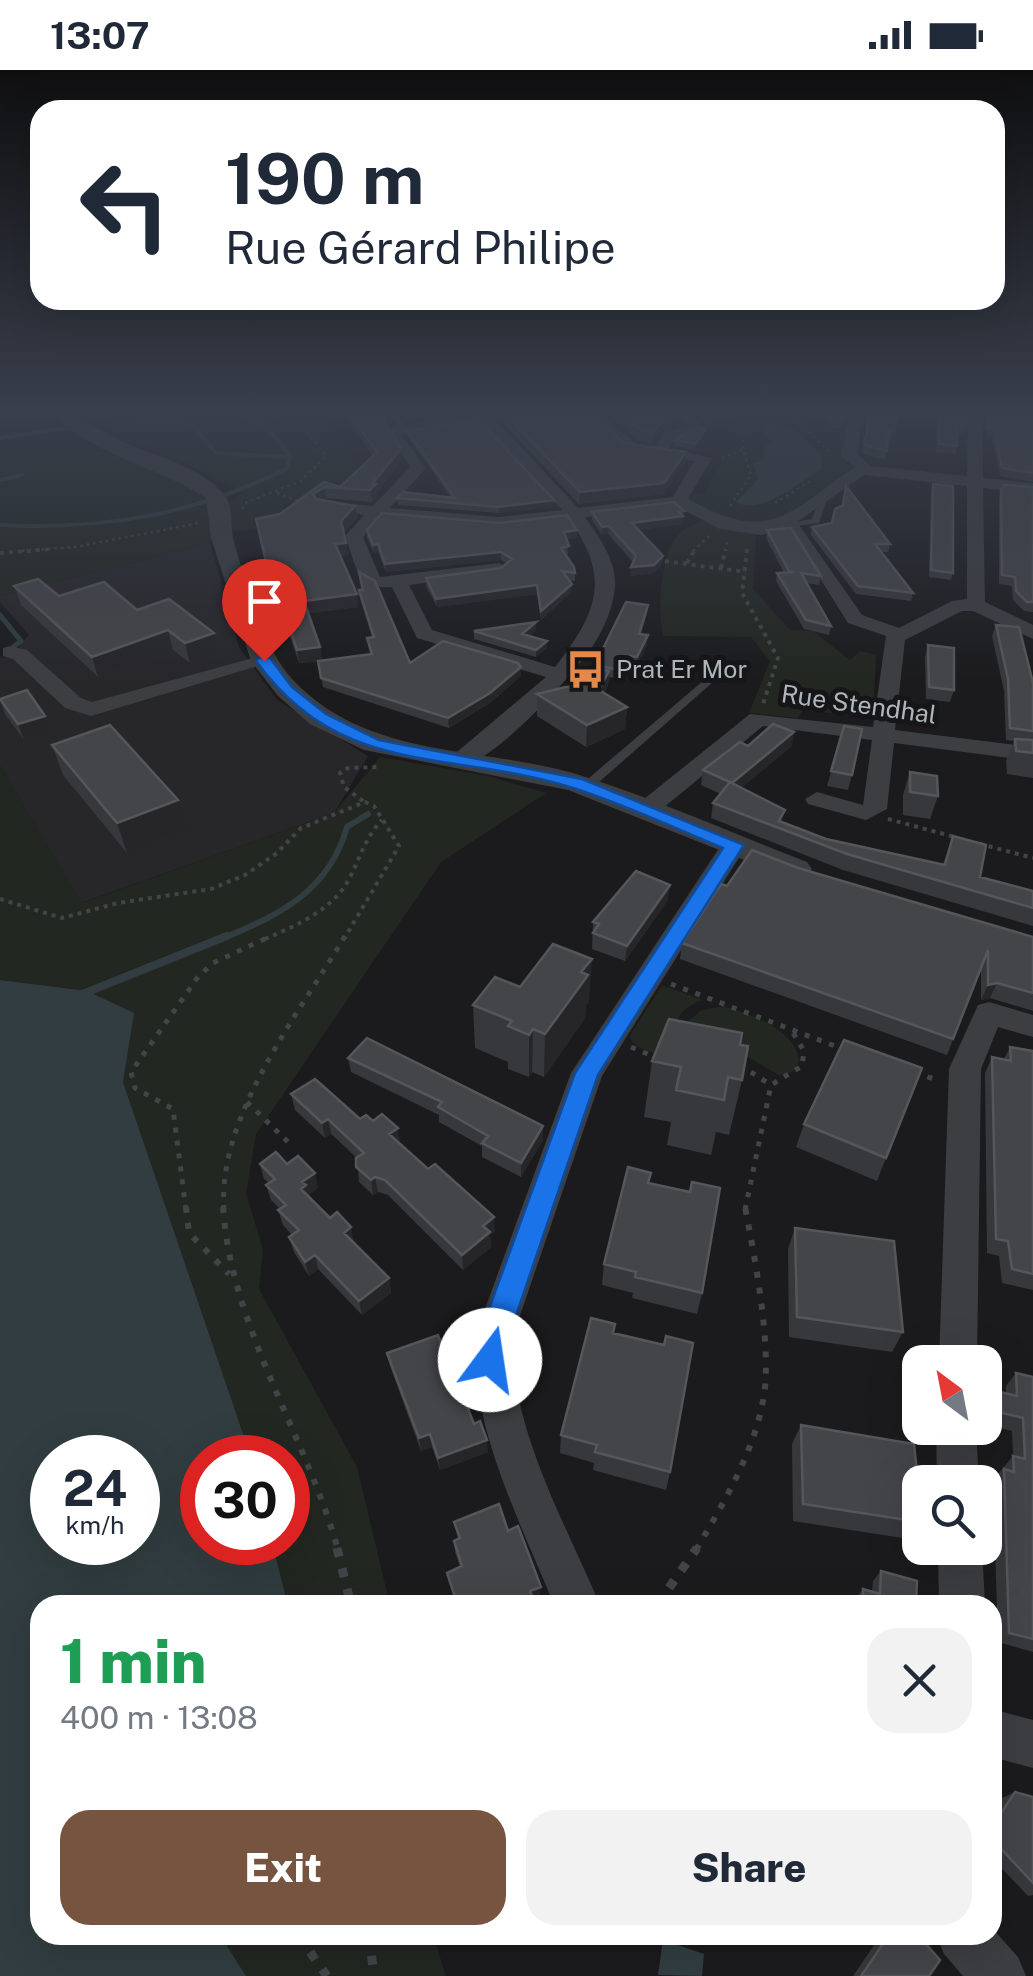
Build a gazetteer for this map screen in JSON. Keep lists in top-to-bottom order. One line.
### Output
{"streets":{"street":["Rue Stendhal"]},"places":{"bus stop":["Prat Er Mor"]},"north":"top left","page":{"status":"13:07","turn":["190 m","Rue Gérard Philipe"],"speed":"24 km/h","limit":"30","heading":["1 min","400 m · 13:08"],"buttons":["Exit","Share"]}}
